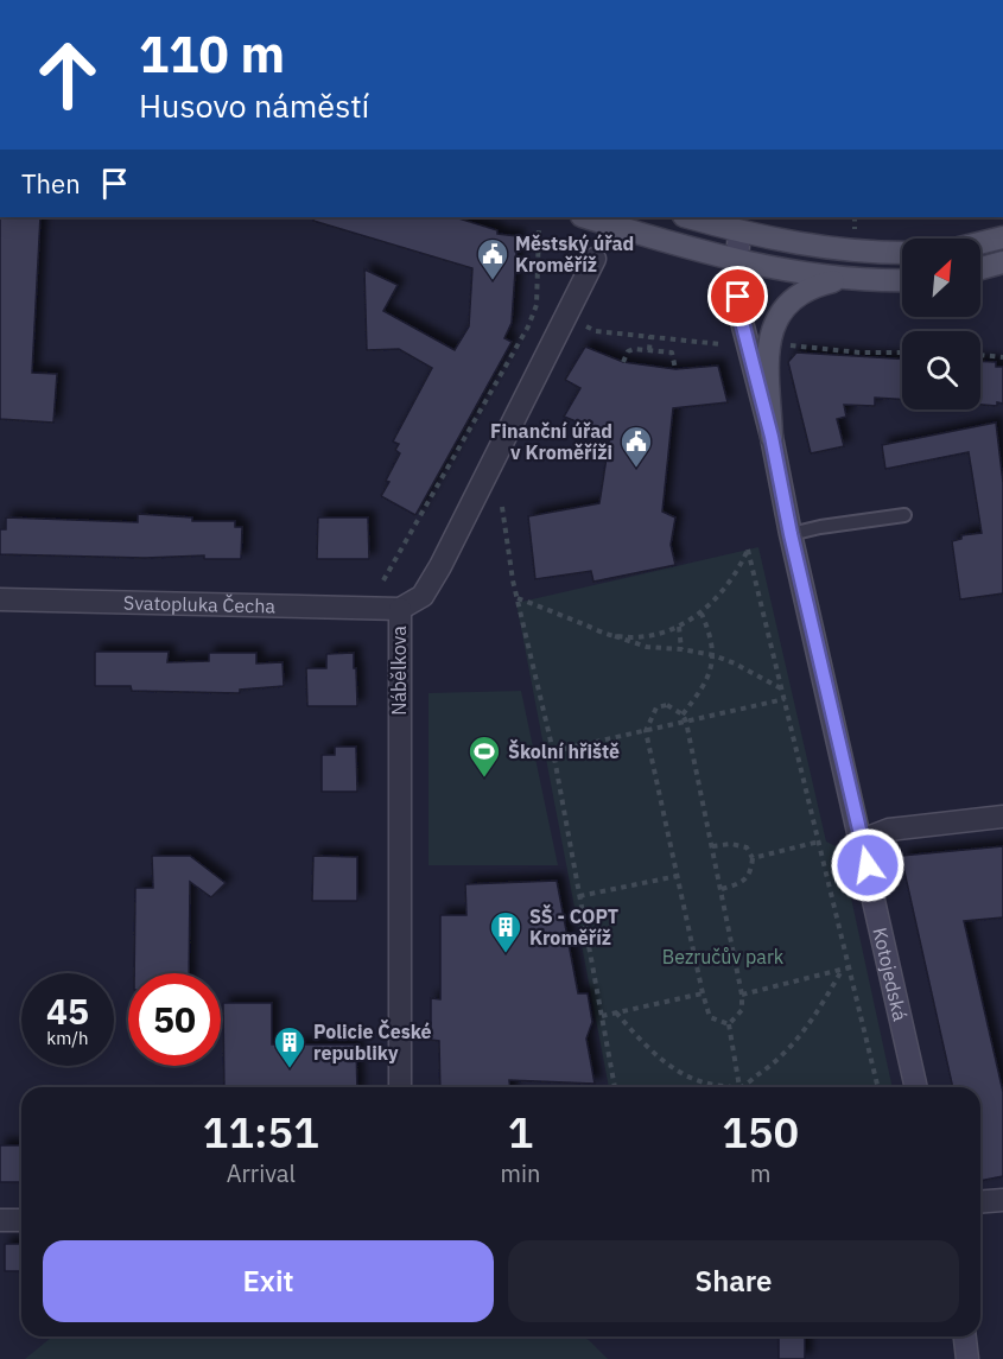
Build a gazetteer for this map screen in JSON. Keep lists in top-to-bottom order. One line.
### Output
{"streets":{"main road":["Kotojedská"],"street":["Svatopluka Čecha","Nábělkova"]},"crossings":[["Svatopluka Čecha","Nábělkova"]],"parks":["Bezručův park"],"places":{"public building":["Městský úřad Kroměříž","Finanční úřad v Kroměříži"],"sports":["Školní hřiště"],"building":["SŠ - COPT Kroměříž","Policie České republiky"]},"north":"top right","page":{"turn":["110 m","Husovo náměstí"],"then":"Then","speed":"45 km/h","limit":"50","eta":["11:51","Arrival","1","min","150","m"],"buttons":["Exit","Share"]}}
